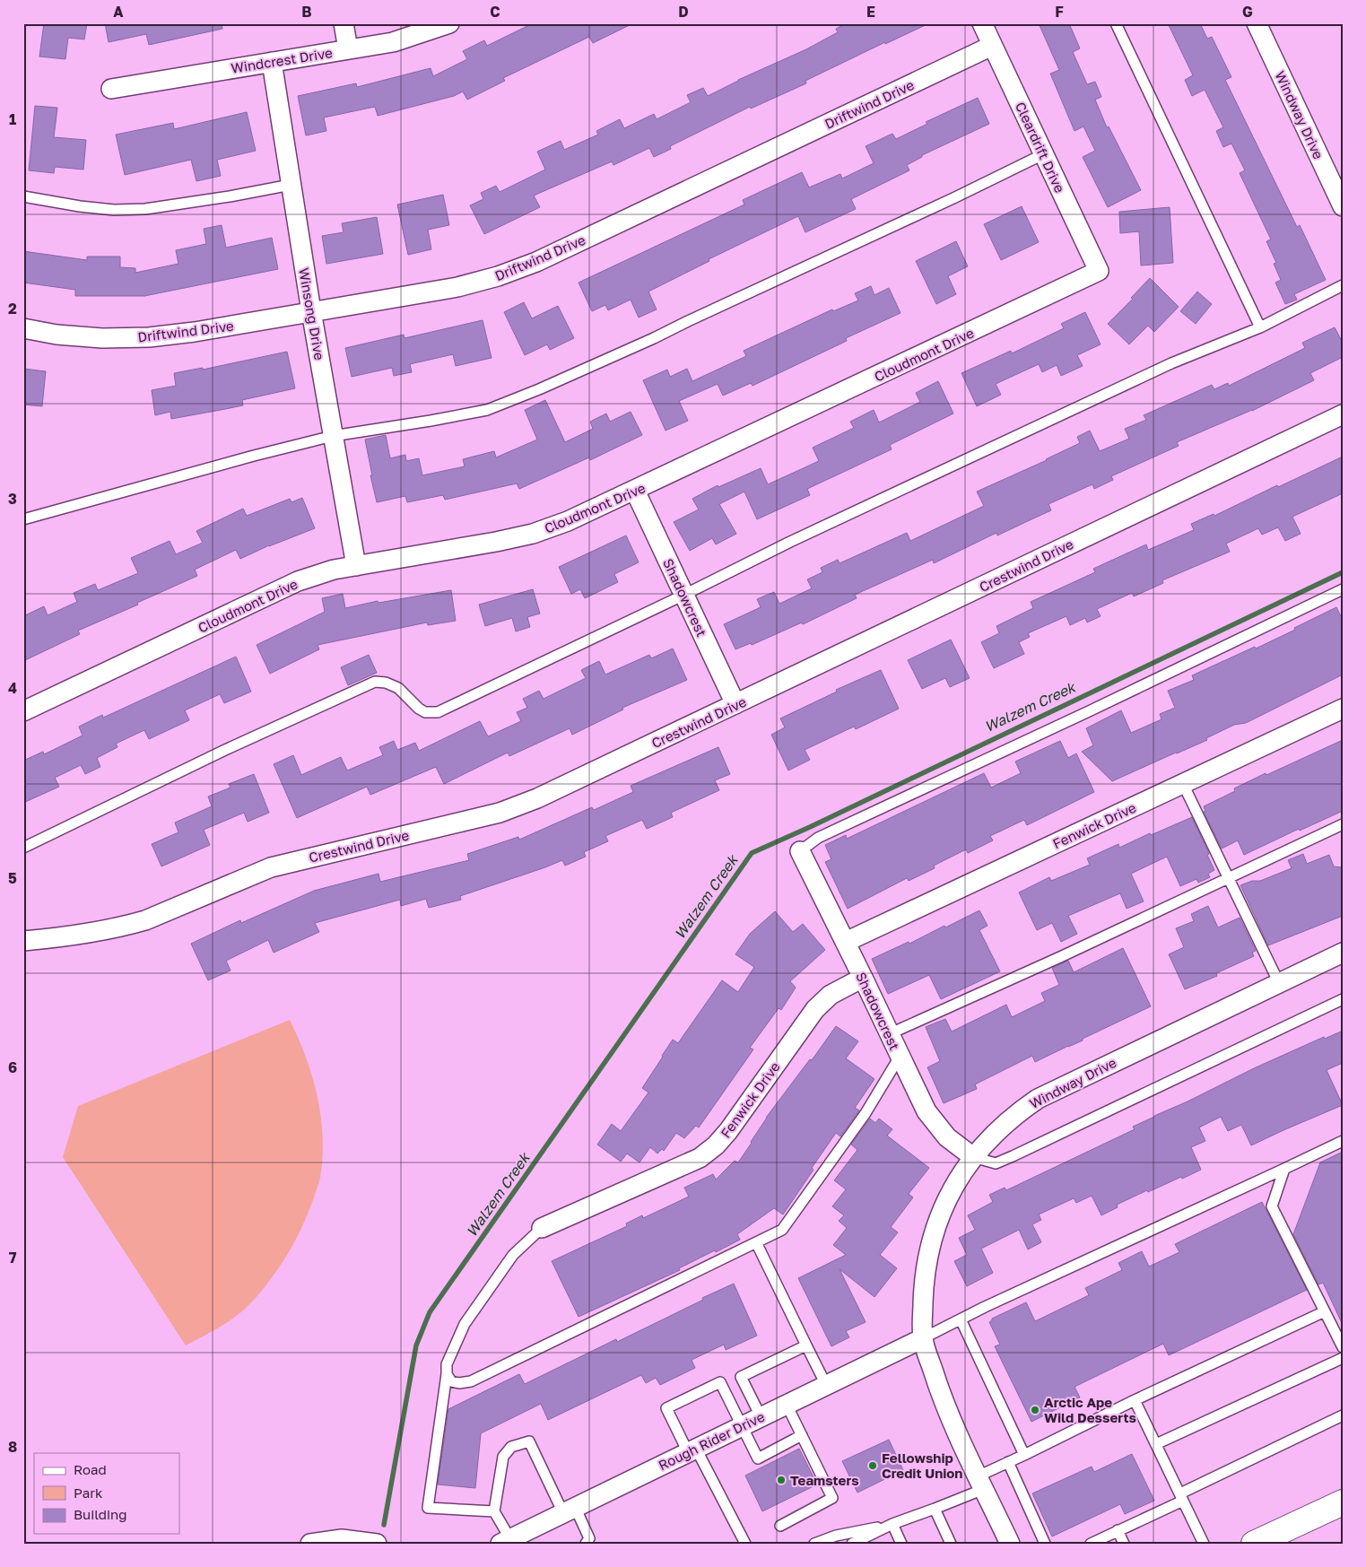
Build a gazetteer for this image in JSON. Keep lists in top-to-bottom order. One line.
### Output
{"streets":{"street":["Windcrest Drive","Driftwind Drive","Windway Drive","Cleardrift Drive","Winsong Drive","Cloudmont Drive","Crestwind Drive","Shadowcrest","Fenwick Drive","Rough Rider Drive"]},"crossings":[["Windcrest Drive","Winsong Drive"],["Driftwind Drive","Cleardrift Drive"],["Driftwind Drive","Winsong Drive"],["Windway Drive","Shadowcrest"],["Windway Drive","Rough Rider Drive"],["Cleardrift Drive","Cloudmont Drive"],["Winsong Drive","Cloudmont Drive"],["Cloudmont Drive","Shadowcrest"],["Crestwind Drive","Shadowcrest"],["Shadowcrest","Fenwick Drive"]],"water":["Walzem Creek"],"places":["Arctic Ape Wild Desserts","Fellowship Credit Union","Teamsters"],"legend":["Road","Park","Building"],"grid":{"columns":["A","B","C","D","E","F","G"],"rows":["1","2","3","4","5","6","7","8"]}}
